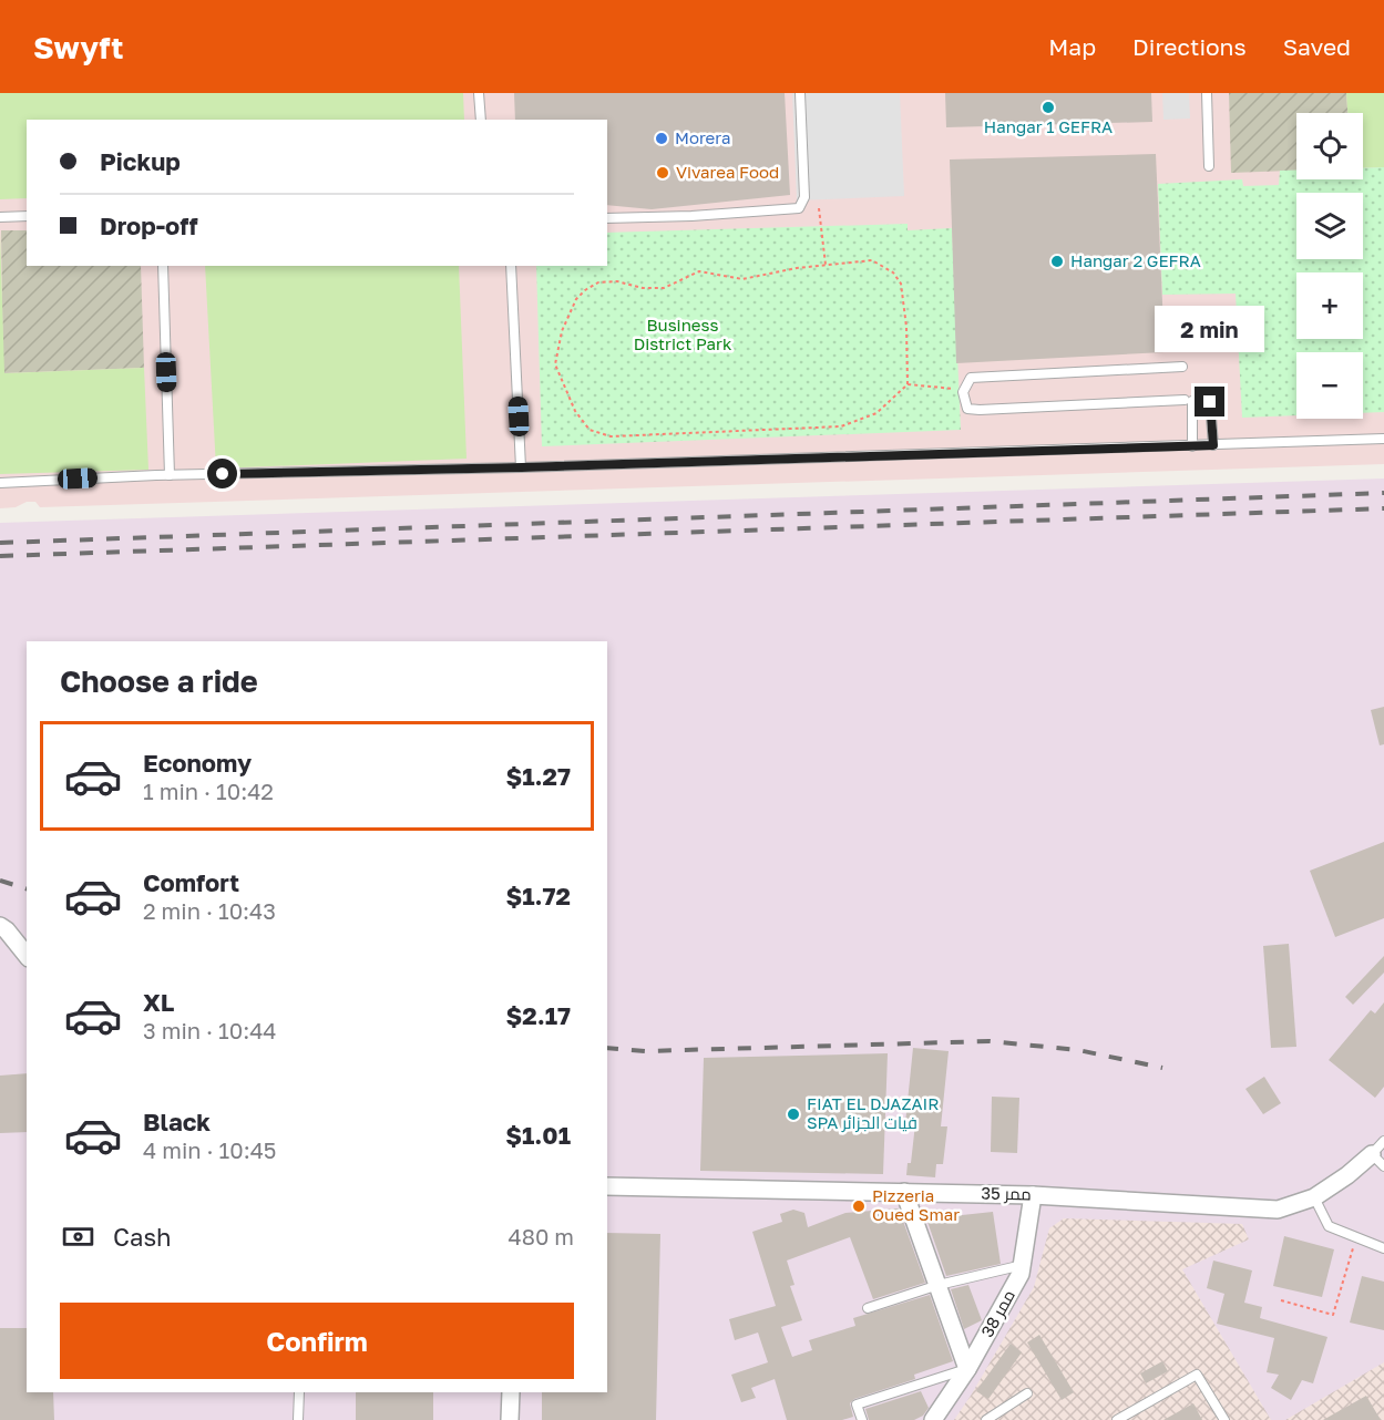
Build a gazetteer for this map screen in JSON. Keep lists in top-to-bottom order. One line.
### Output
{"streets":{"street":["ممر 35","ممر 38"]},"crossings":[["ممر 35","ممر 38"]],"parks":["Business District Park"],"places":["Hangar 1 GEFRA","Morera","Vivarea Food","Hangar 2 GEFRA","FIAT EL DJAZAIR SPA فيات الجزائر","Pizzeria Oued Smar"],"page":{"header":"Swyft","nav":["Map","Directions","Saved"],"map_buttons":["+","−"],"banner":["Pickup","Drop-off"],"bubble":"2 min","heading":"Choose a ride","list":[{"name":"Economy","note":"1 min · 10:42","value":"$1.27"},{"name":"Comfort","note":"2 min · 10:43","value":"$1.72"},{"name":"XL","note":"3 min · 10:44","value":"$2.17"},{"name":"Black","note":"4 min · 10:45","value":"$1.01"}],"pay":["Cash","480 m"],"buttons":"Confirm"}}
